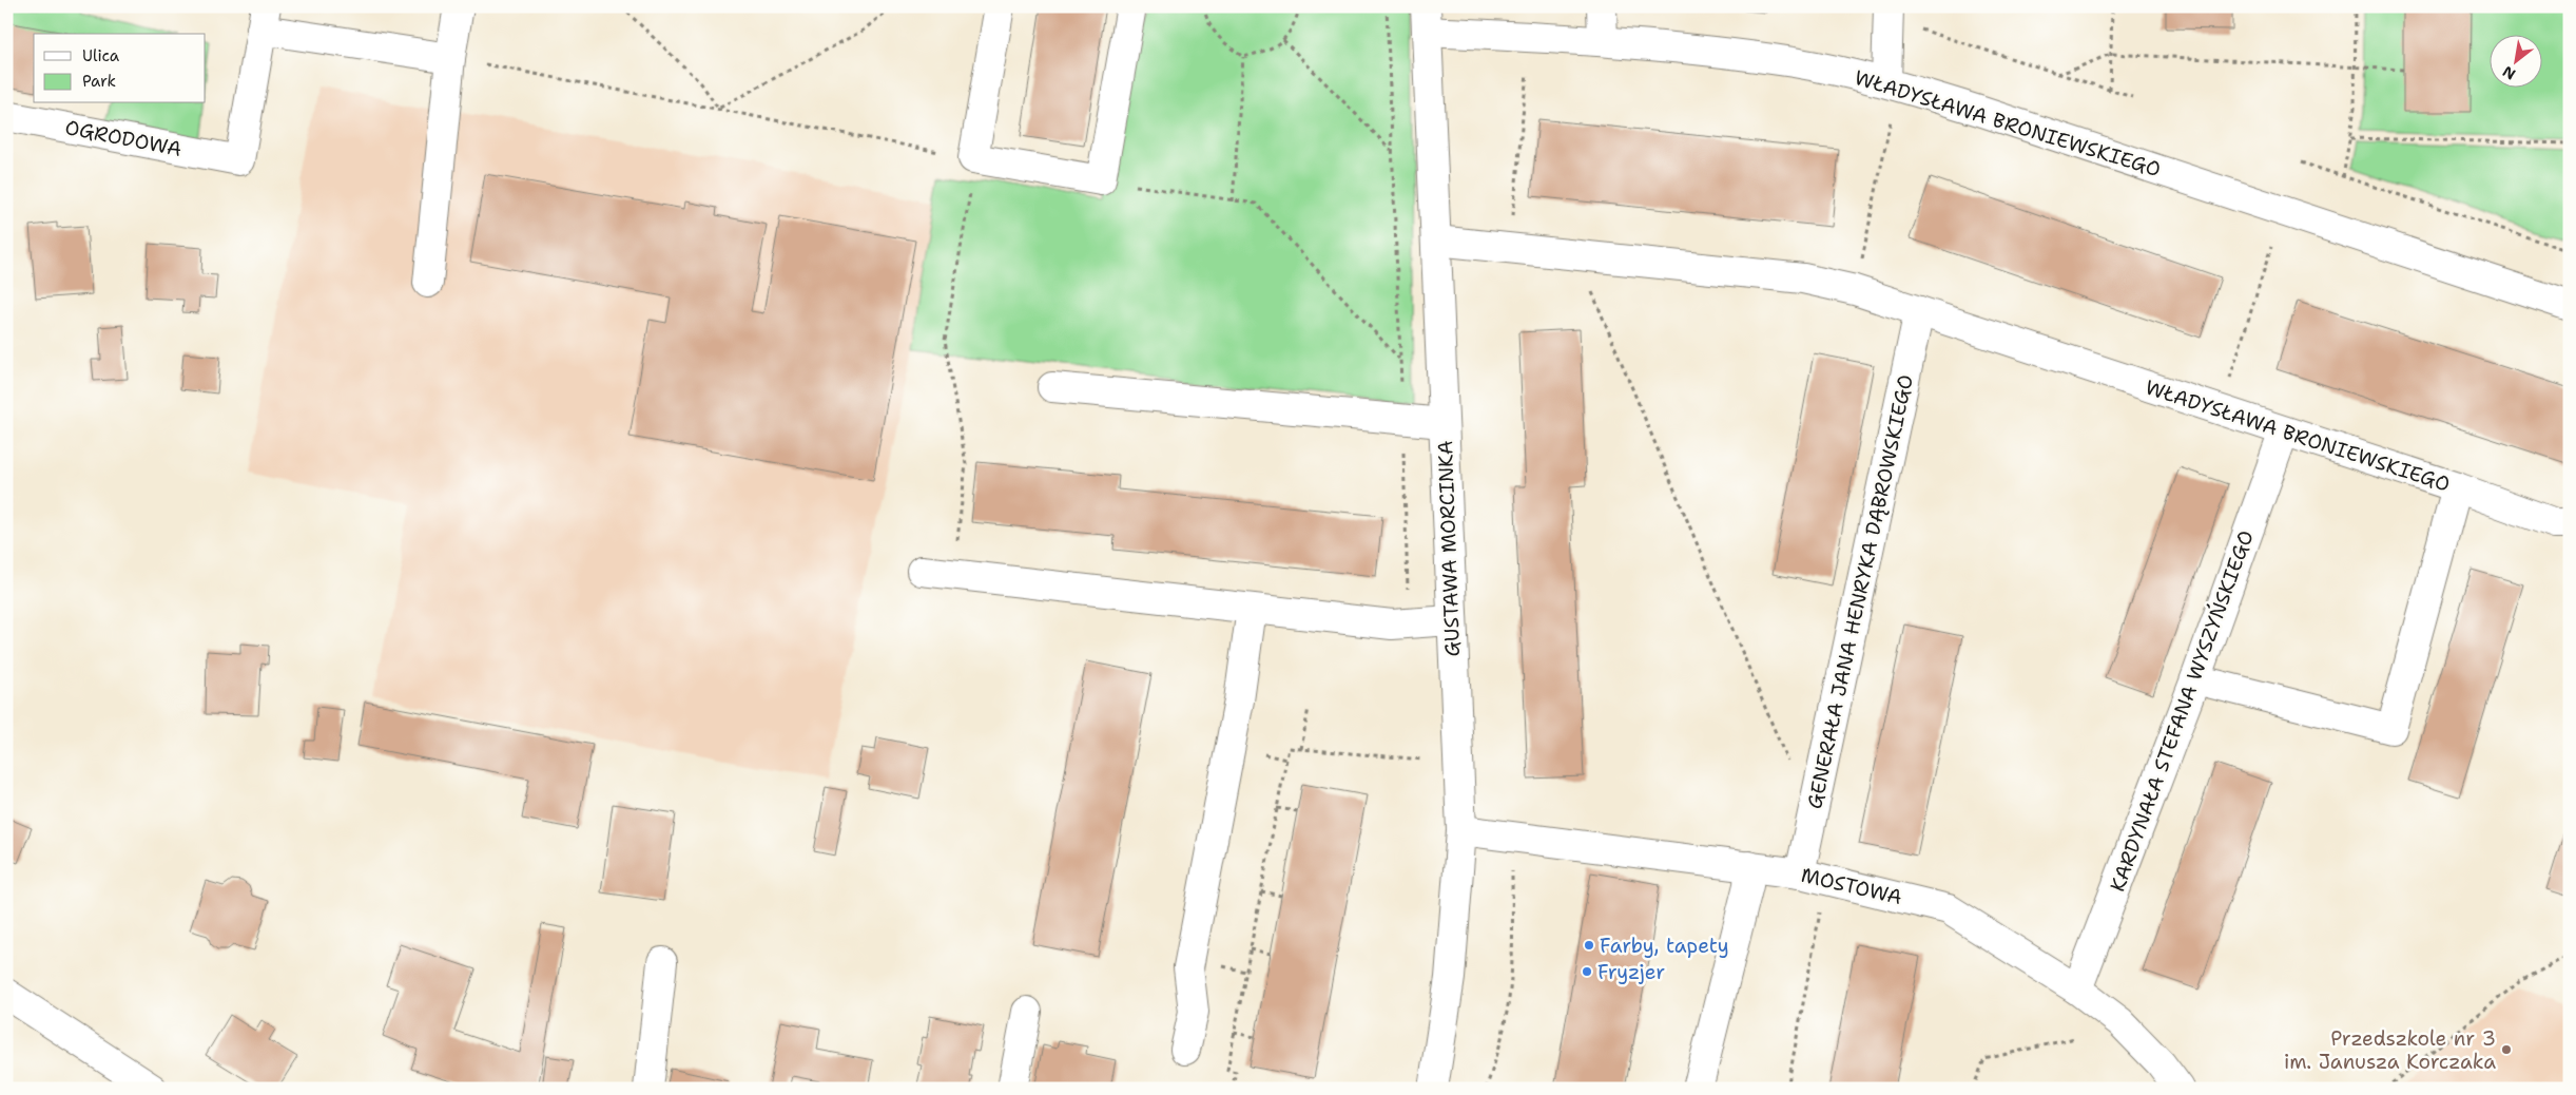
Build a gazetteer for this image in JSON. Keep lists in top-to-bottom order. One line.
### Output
{"streets":{"street":["WŁADYSŁAWA BRONIEWSKIEGO","OGRODOWA","GUSTAWA MORCINKA","GENERAŁA JANA HENRYKA DĄBROWSKIEGO","KARDYNAŁA STEFANA WYSZYŃSKIEGO","MOSTOWA"]},"crossings":[["WŁADYSŁAWA BRONIEWSKIEGO","GUSTAWA MORCINKA"],["WŁADYSŁAWA BRONIEWSKIEGO","GENERAŁA JANA HENRYKA DĄBROWSKIEGO"],["WŁADYSŁAWA BRONIEWSKIEGO","KARDYNAŁA STEFANA WYSZYŃSKIEGO"],["GUSTAWA MORCINKA","MOSTOWA"],["GENERAŁA JANA HENRYKA DĄBROWSKIEGO","MOSTOWA"],["KARDYNAŁA STEFANA WYSZYŃSKIEGO","MOSTOWA"]],"places":["Farby, tapety","Fryzjer","Przedszkole nr 3 im. Janusza Korczaka"],"legend":["Ulica","Park"],"north":"bottom left"}
